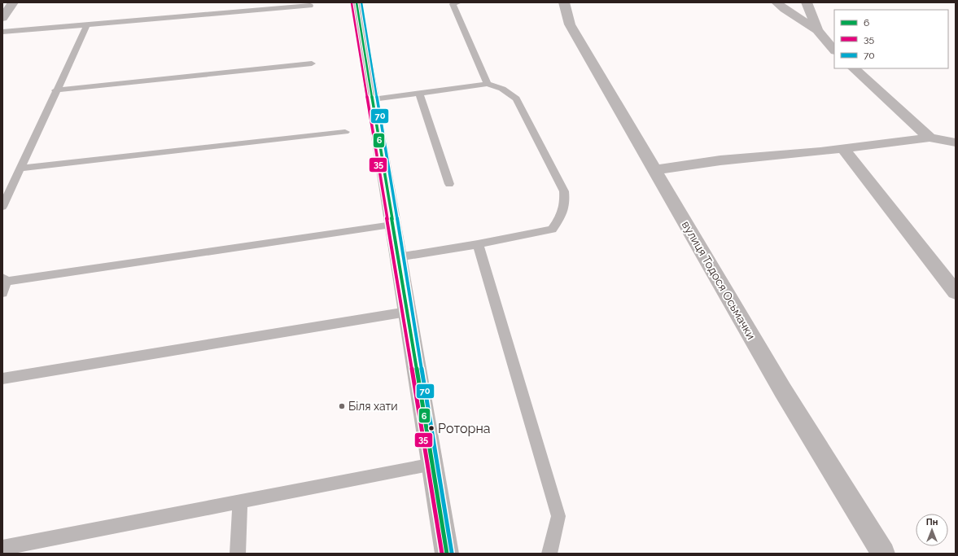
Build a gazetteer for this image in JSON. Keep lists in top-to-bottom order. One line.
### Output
{"streets":{"street":["вулиця Тодося Осьмачки"]},"places":["Біля хати","Роторна"],"lines":["transit line 6","transit line 70","transit line 35"],"legend":["6","35","70"],"north":"top"}
